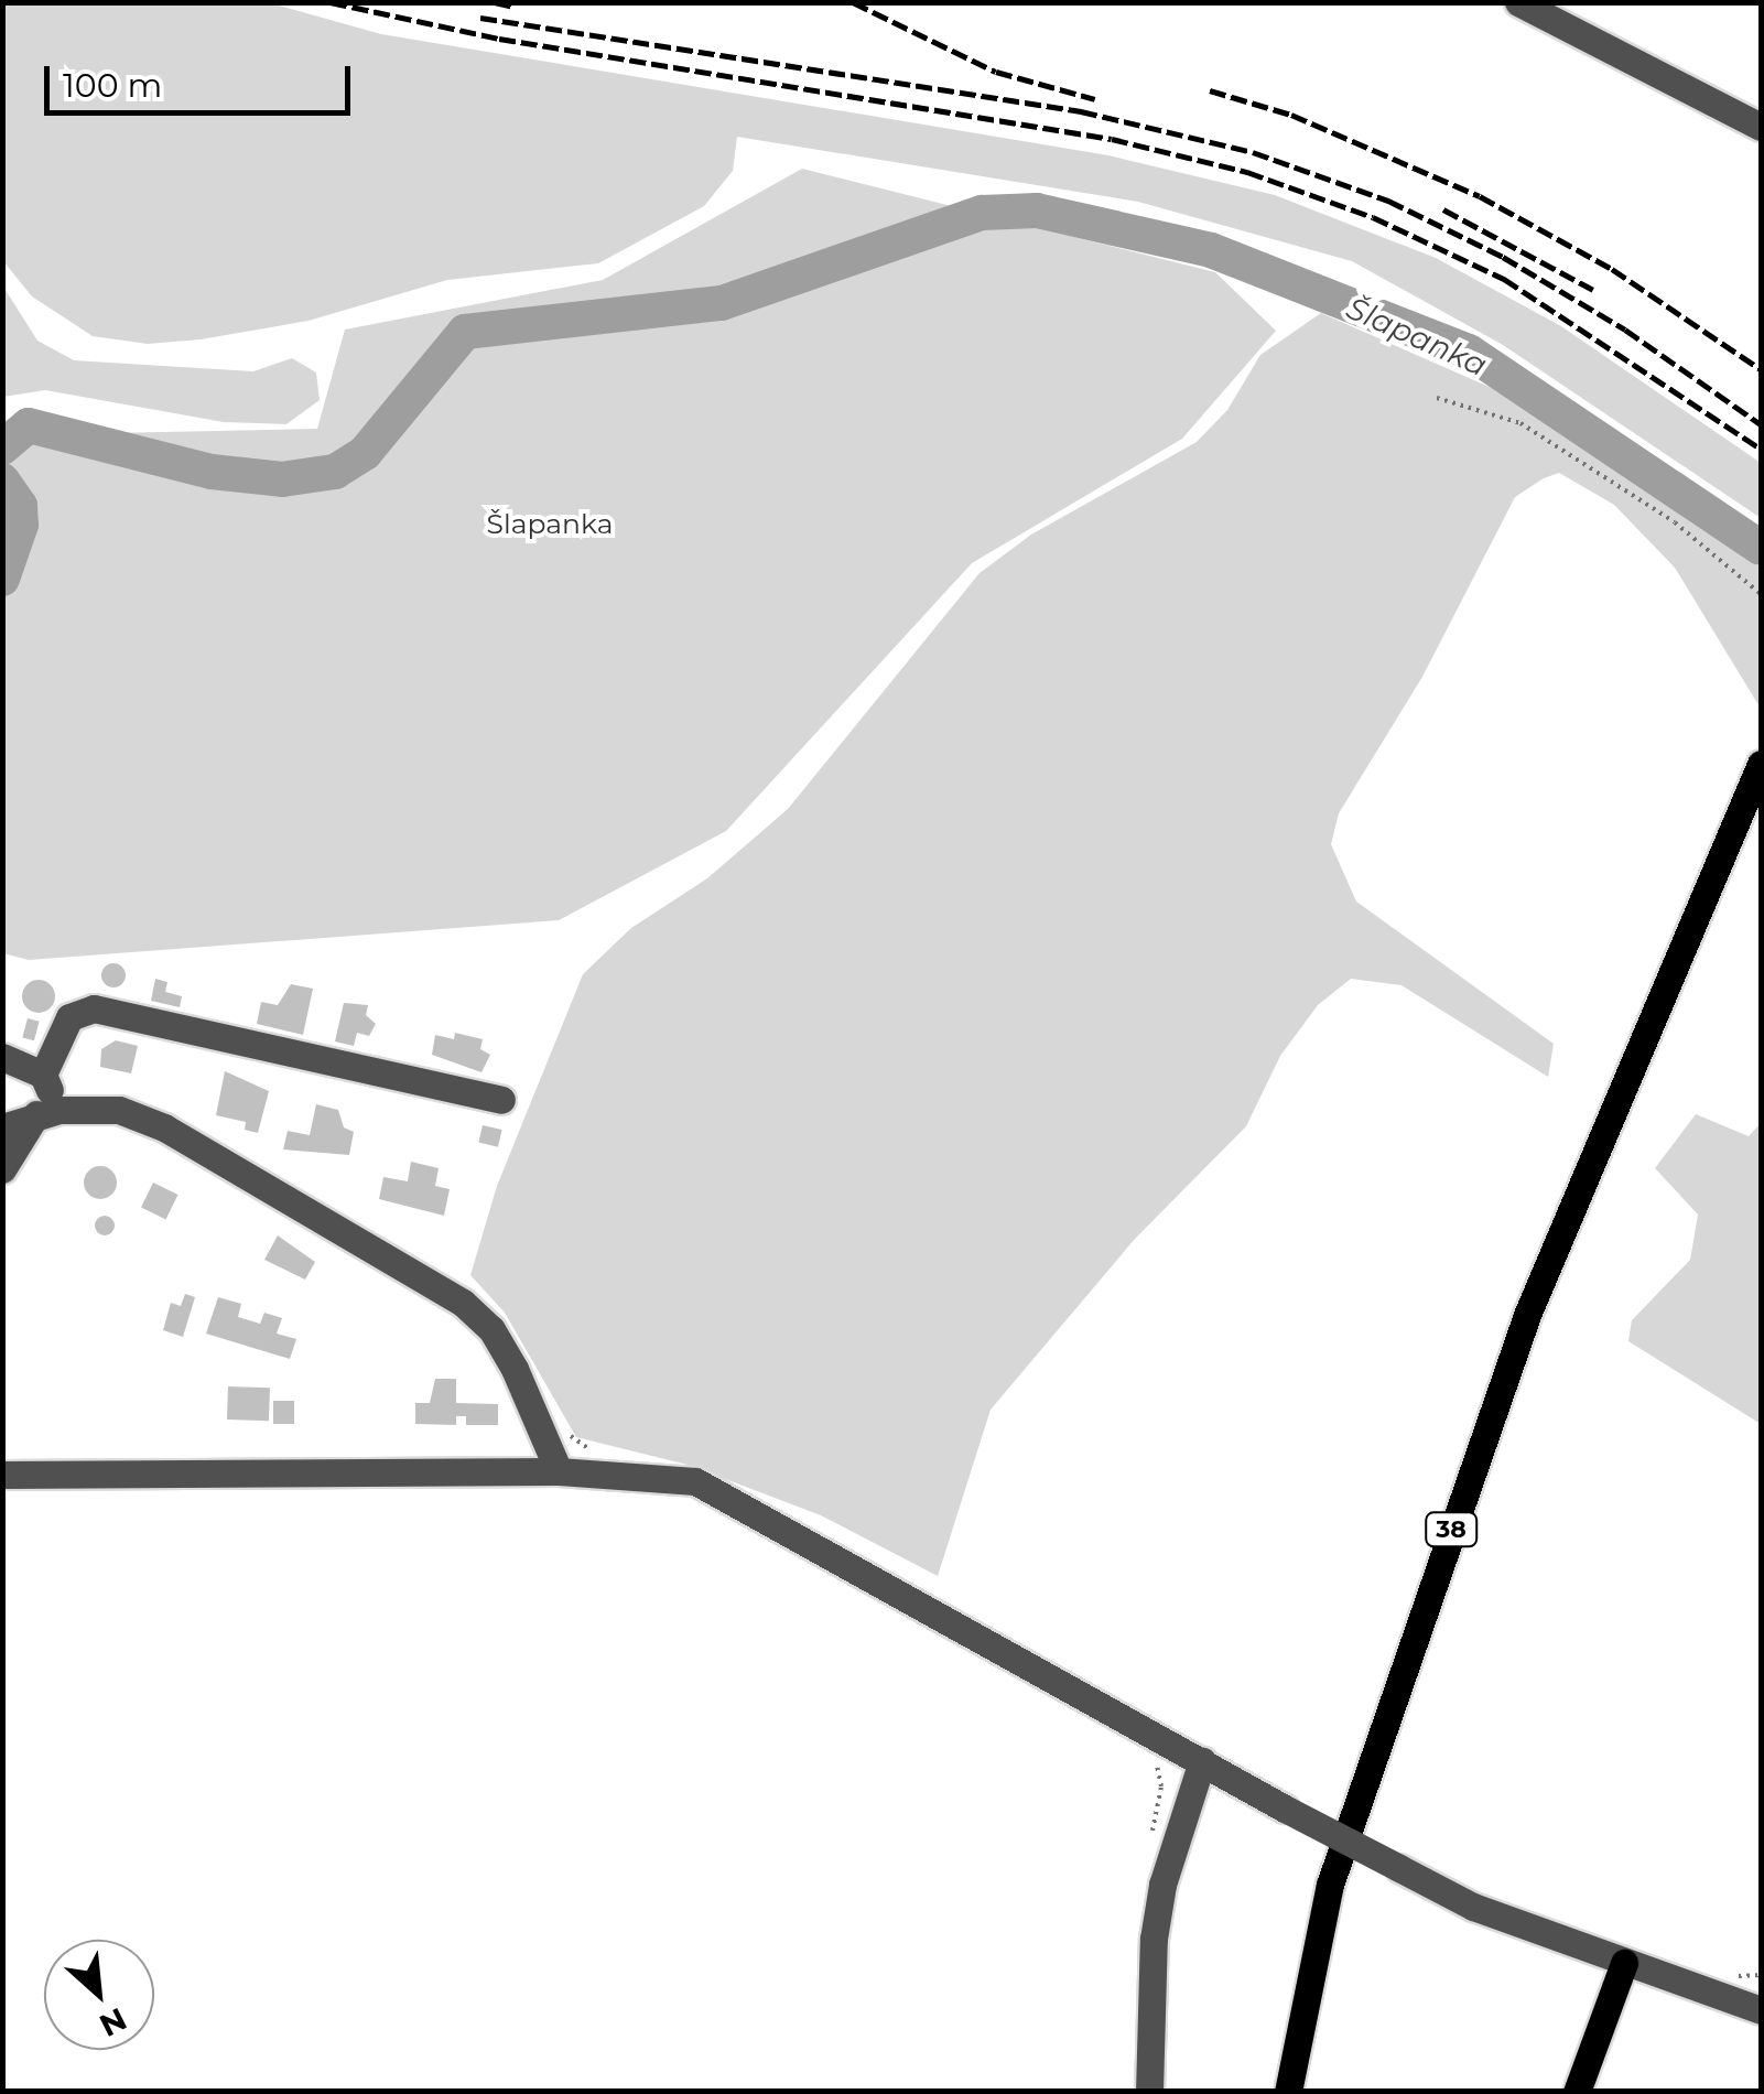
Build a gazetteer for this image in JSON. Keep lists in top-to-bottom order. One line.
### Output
{"streets":{"main road":["38"]},"water":["Šlapanka"],"parks":["Šlapanka"],"scale_bar":"100 m","north":"bottom right"}
